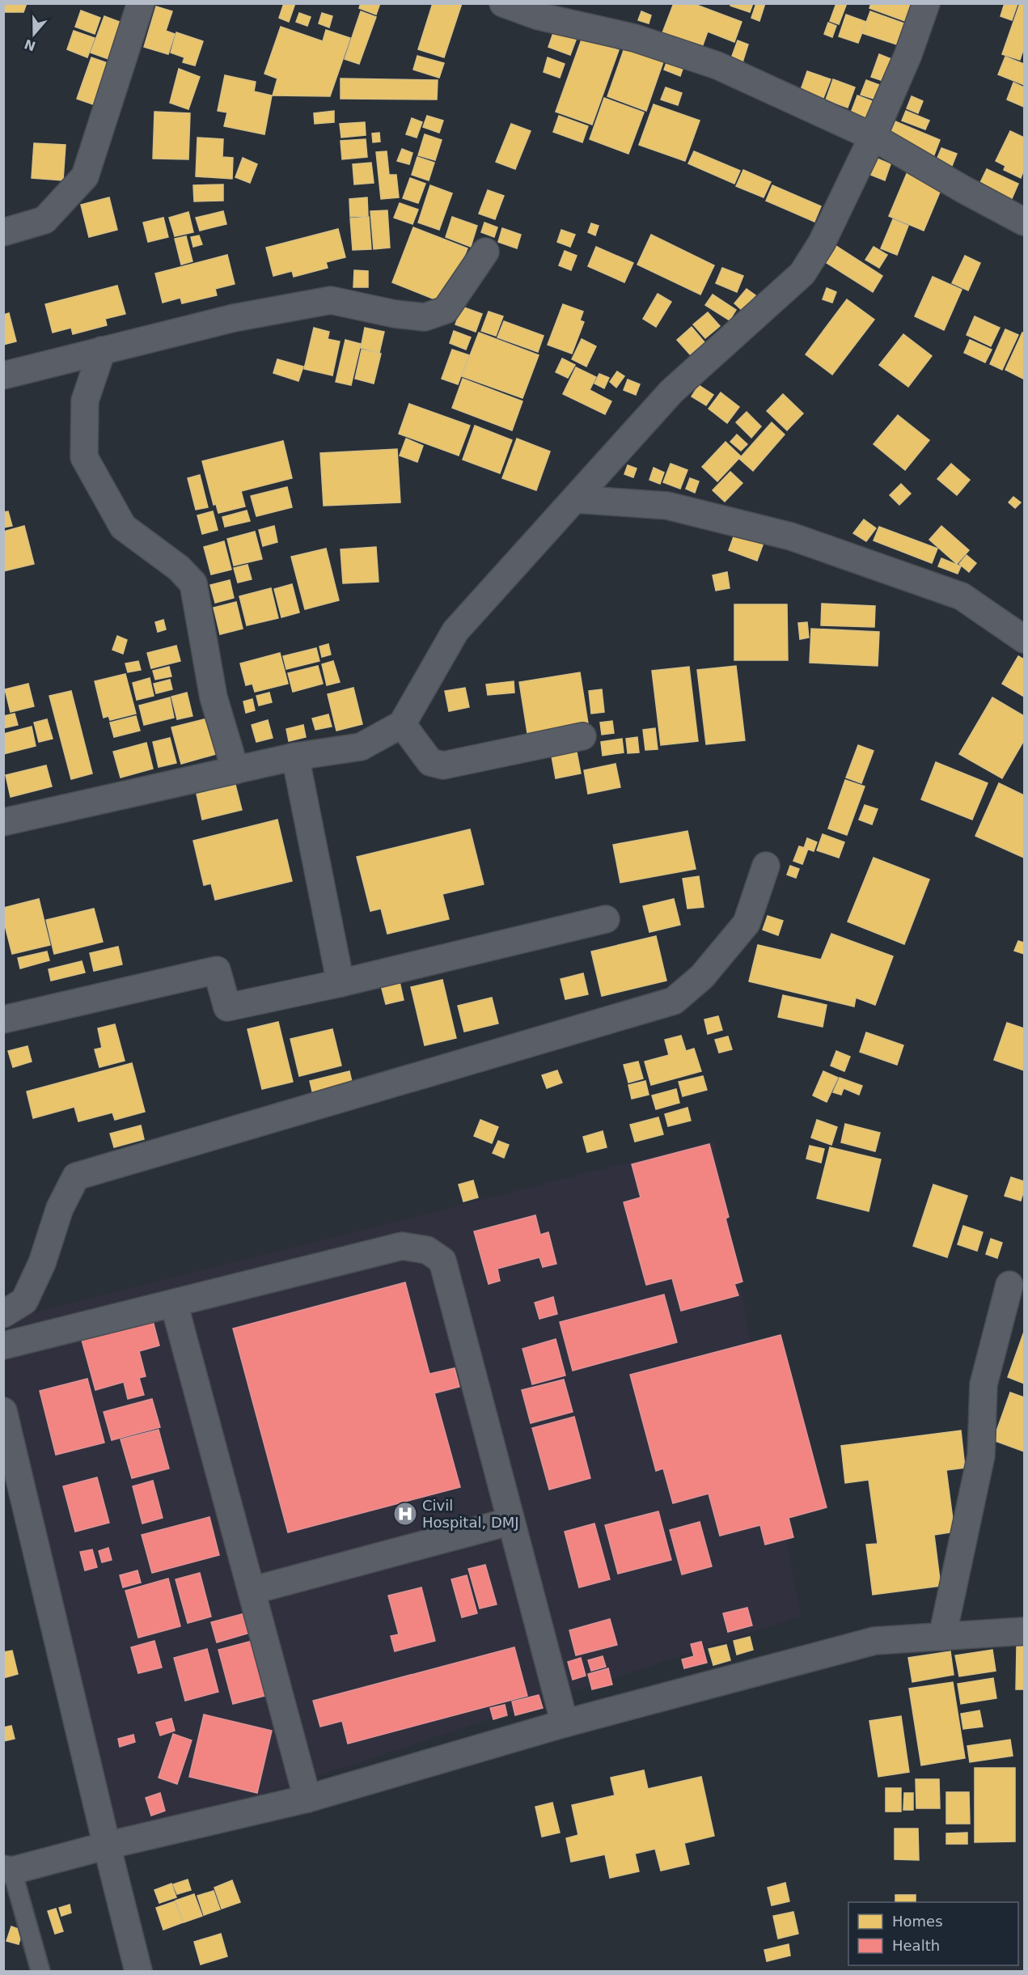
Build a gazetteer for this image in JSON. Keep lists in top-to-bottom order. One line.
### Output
{"places":{"hospital":["Civil Hospital, DMJ"]},"legend":["Homes","Health"],"north":"bottom"}
